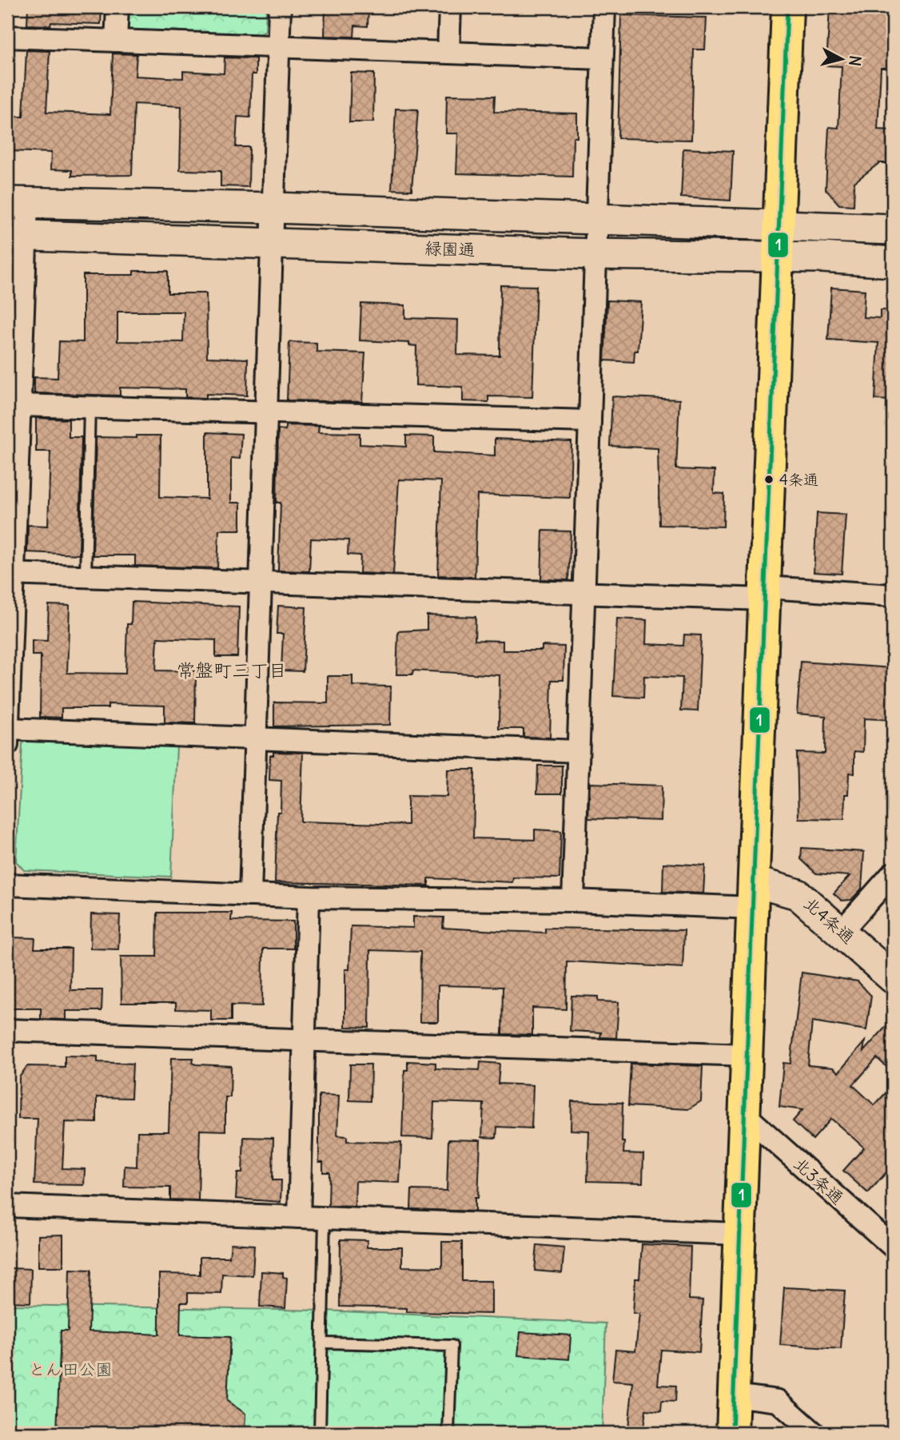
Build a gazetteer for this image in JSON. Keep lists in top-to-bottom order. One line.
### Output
{"streets":{"street":["緑園通","北4条通","北3条通"]},"districts":["常盤町三丁目"],"parks":["とん田公園"],"places":["4条通"],"lines":["transit line 1"],"north":"right"}
